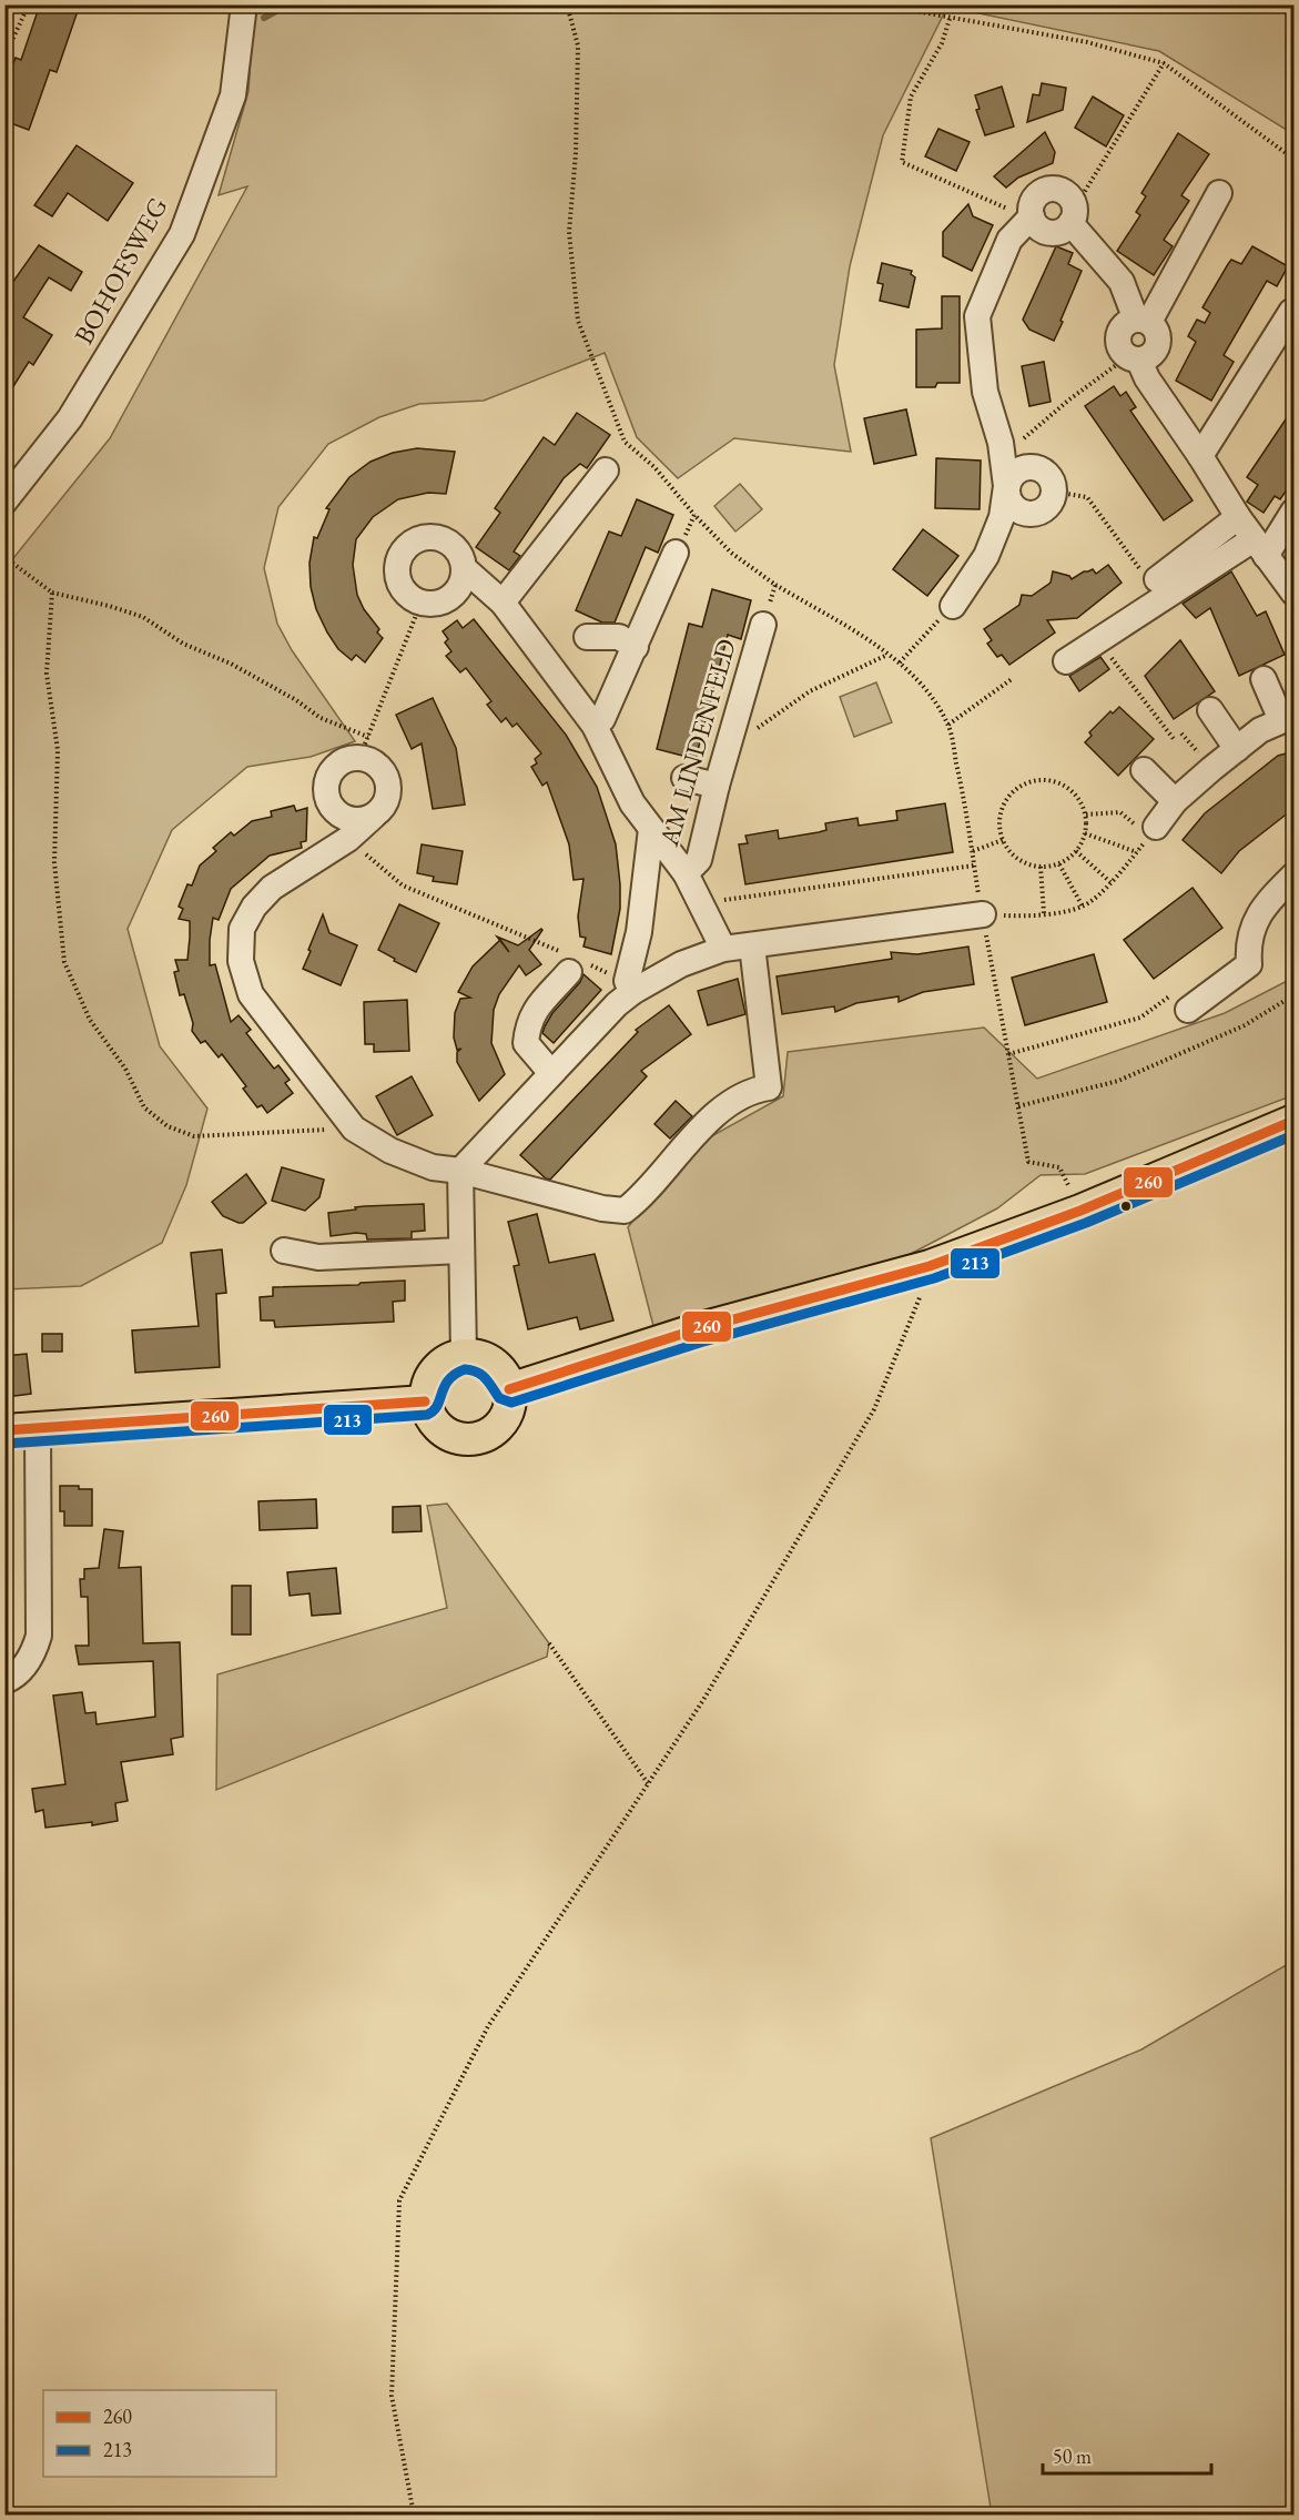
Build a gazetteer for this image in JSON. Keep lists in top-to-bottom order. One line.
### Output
{"streets":{"street":["BOHOFSWEG","AM LINDENFELD"]},"lines":["transit line 260","transit line 213"],"legend":["260","213"],"scale_bar":"50 m"}
